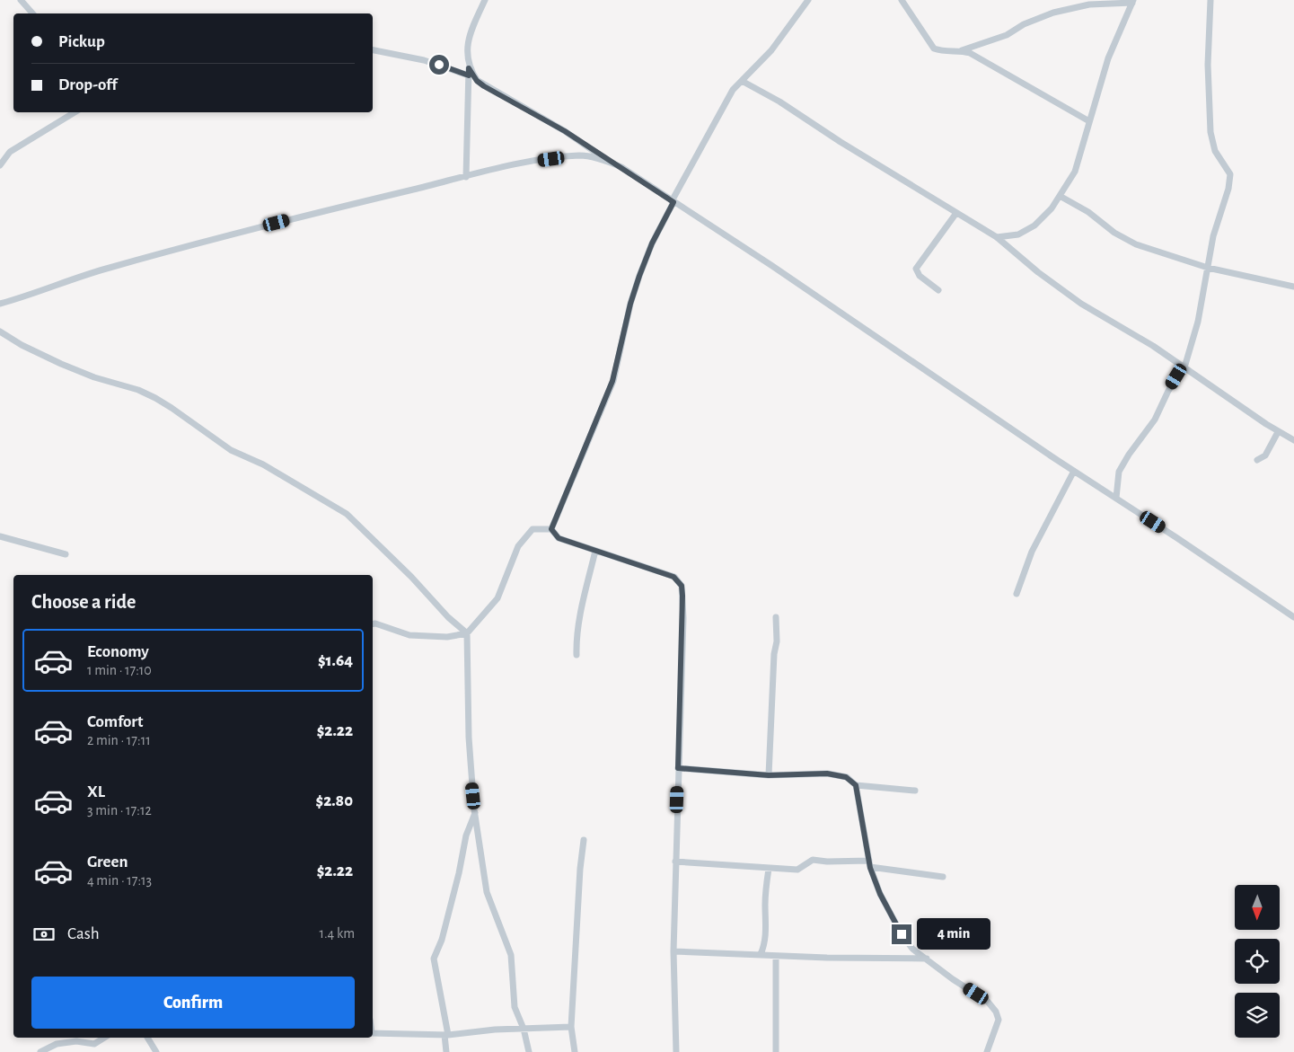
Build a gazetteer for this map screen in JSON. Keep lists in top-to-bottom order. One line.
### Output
{"north":"bottom","page":{"banner":["Pickup","Drop-off"],"heading":"Choose a ride","list":[{"name":"Economy","note":"1 min · 17:10","value":"$1.64"},{"name":"Comfort","note":"2 min · 17:11","value":"$2.22"},{"name":"XL","note":"3 min · 17:12","value":"$2.80"},{"name":"Green","note":"4 min · 17:13","value":"$2.22"}],"pay":["Cash","1.4 km"],"bubble":"4 min","buttons":"Confirm"}}
